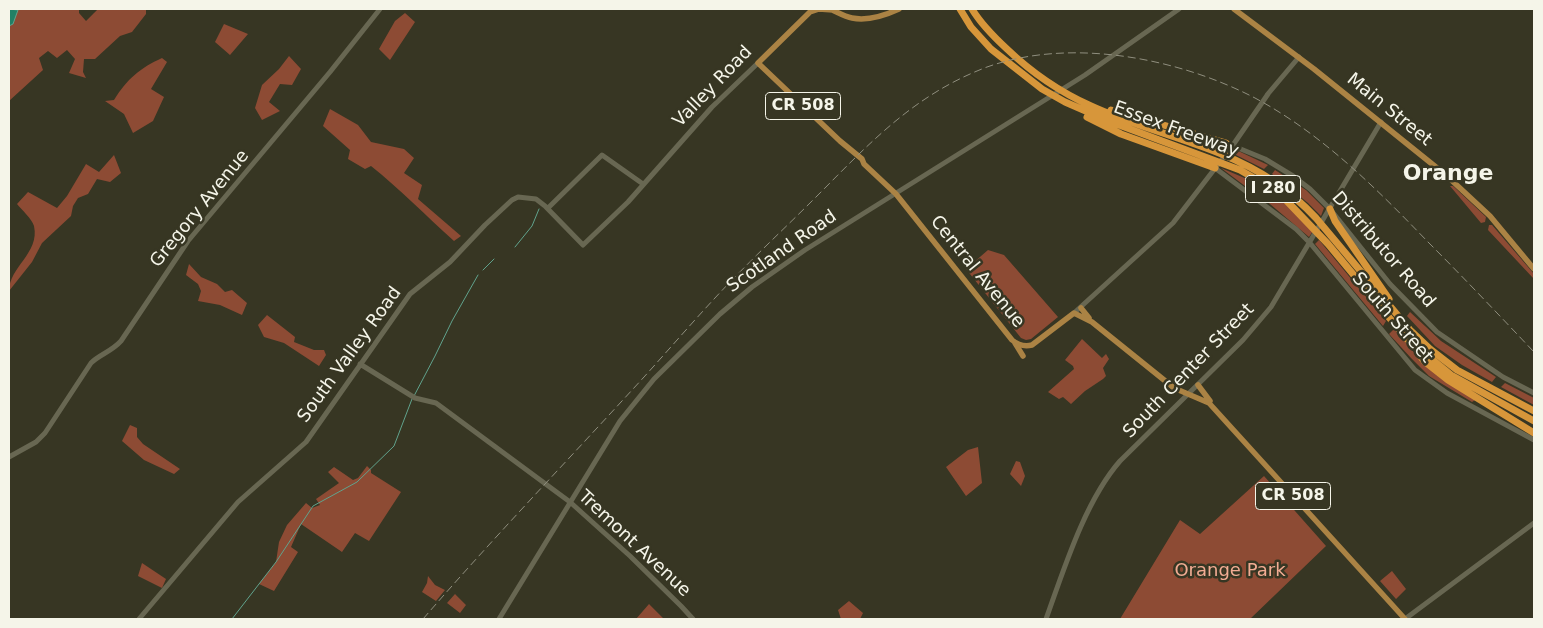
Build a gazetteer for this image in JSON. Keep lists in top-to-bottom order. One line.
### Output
{"streets":{"highway":["Essex Freeway","I 280"],"main road":["Valley Road","CR 508","Main Street","Gregory Avenue","Distributor Road","Scotland Road","Central Avenue","South Street","South Valley Road","South Center Street","Tremont Avenue"]},"crossings":[["Valley Road","Central Avenue"],["Valley Road","South Valley Road"],["CR 508","Central Avenue"],["CR 508","South Center Street"],["Main Street","South Center Street"],["Distributor Road","South Center Street"],["Scotland Road","Central Avenue"],["Scotland Road","Tremont Avenue"],["South Street","South Center Street"],["South Valley Road","Tremont Avenue"]],"districts":["Orange"],"parks":["Orange Park"]}
